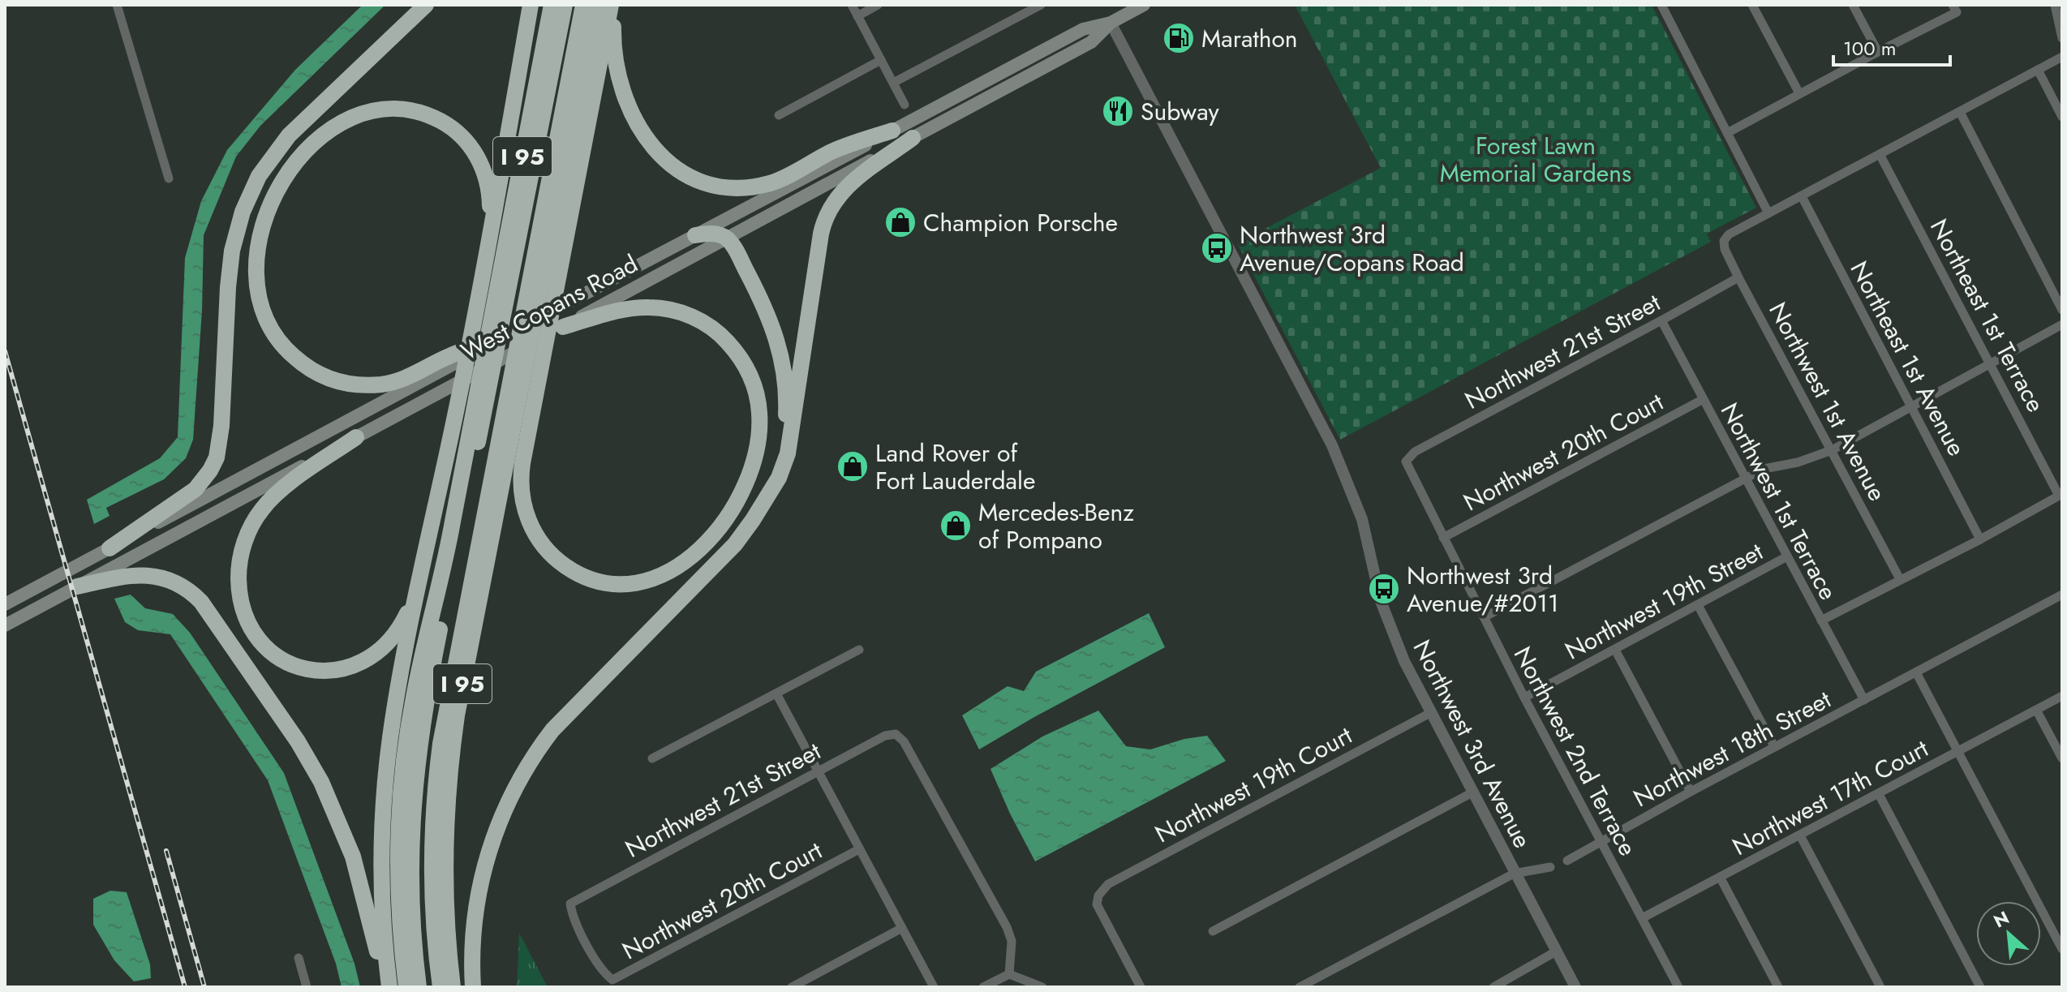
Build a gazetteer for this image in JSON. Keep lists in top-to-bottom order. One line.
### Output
{"streets":{"highway":["I 95"],"main road":["West Copans Road"],"street":["Northeast 1st Terrace","Northwest 21st Street","Northeast 1st Avenue","Northwest 1st Avenue","Northwest 20th Court","Northwest 1st Terrace","Northwest 19th Street","Northwest 3rd Avenue","Northwest 18th Street","Northwest 2nd Terrace","Northwest 19th Court","Northwest 17th Court"]},"crossings":[["West Copans Road","Northwest 3rd Avenue"],["Northwest 21st Street","Northwest 1st Avenue"],["Northwest 21st Street","Northwest 20th Court"],["Northwest 21st Street","Northwest 1st Terrace"],["Northwest 21st Street","Northwest 2nd Terrace"],["Northwest 20th Court","Northwest 1st Terrace"],["Northwest 20th Court","Northwest 2nd Terrace"],["Northwest 1st Terrace","Northwest 19th Street"],["Northwest 1st Terrace","Northwest 18th Street"],["Northwest 19th Street","Northwest 2nd Terrace"],["Northwest 3rd Avenue","Northwest 19th Court"],["Northwest 18th Street","Northwest 2nd Terrace"],["Northwest 2nd Terrace","Northwest 17th Court"]],"parks":["Forest Lawn Memorial Gardens"],"places":{"fuel station":["Marathon"],"restaurant":["Subway"],"shop":["Champion Porsche","Land Rover of Fort Lauderdale","Mercedes-Benz of Pompano"],"bus stop":["Northwest 3rd Avenue/Copans Road","Northwest 3rd Avenue/#2011"]},"scale_bar":"100 m","north":"top left"}
